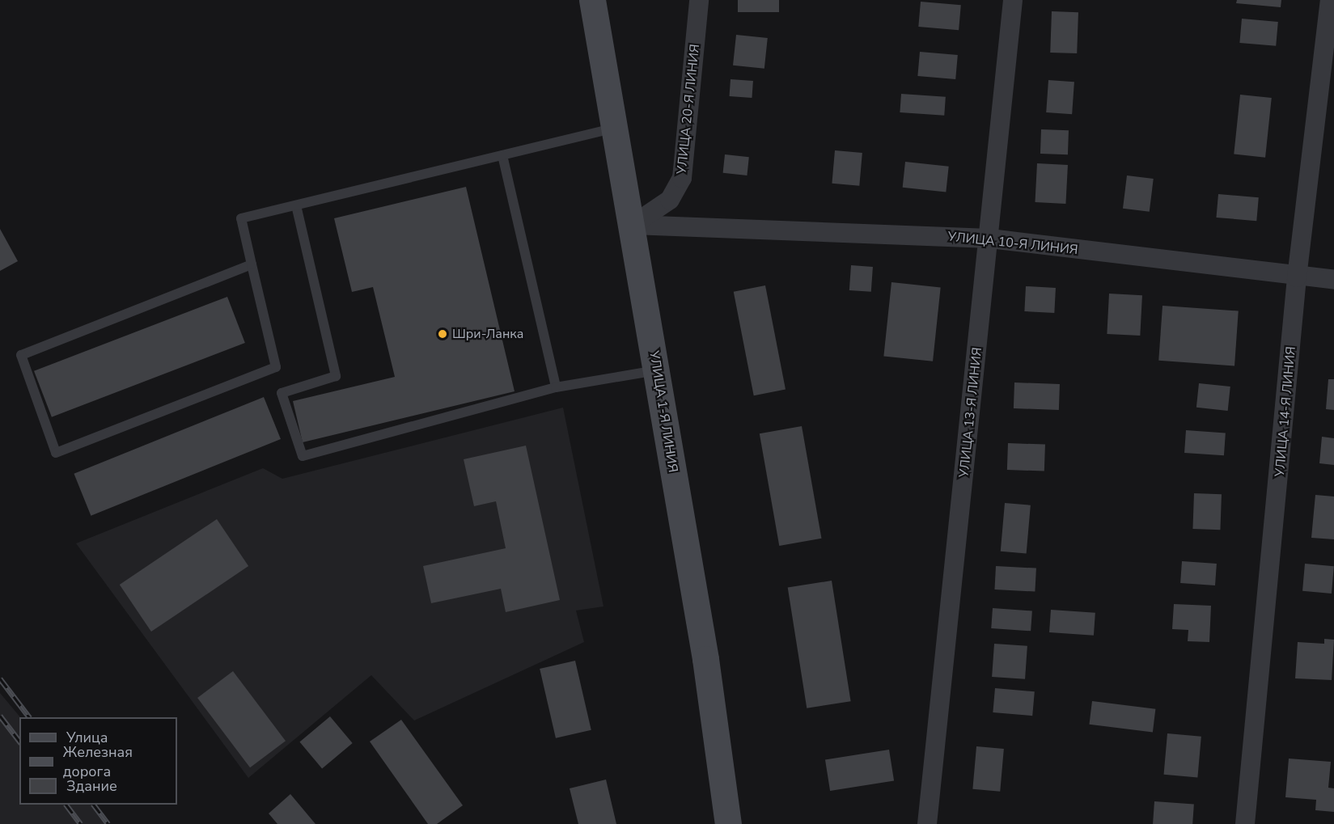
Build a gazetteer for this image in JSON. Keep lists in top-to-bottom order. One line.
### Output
{"streets":{"main road":["УЛИЦА 1-Я ЛИНИЯ"],"street":["УЛИЦА 20-Я ЛИНИЯ","УЛИЦА 10-Я ЛИНИЯ","УЛИЦА 14-Я ЛИНИЯ","УЛИЦА 13-Я ЛИНИЯ"]},"crossings":[["УЛИЦА 20-Я ЛИНИЯ","УЛИЦА 10-Я ЛИНИЯ"],["УЛИЦА 20-Я ЛИНИЯ","УЛИЦА 1-Я ЛИНИЯ"],["УЛИЦА 10-Я ЛИНИЯ","УЛИЦА 1-Я ЛИНИЯ"],["УЛИЦА 10-Я ЛИНИЯ","УЛИЦА 14-Я ЛИНИЯ"],["УЛИЦА 10-Я ЛИНИЯ","УЛИЦА 13-Я ЛИНИЯ"]],"places":["Шри-Ланка"],"legend":["Улица","Железная дорога","Здание"]}
